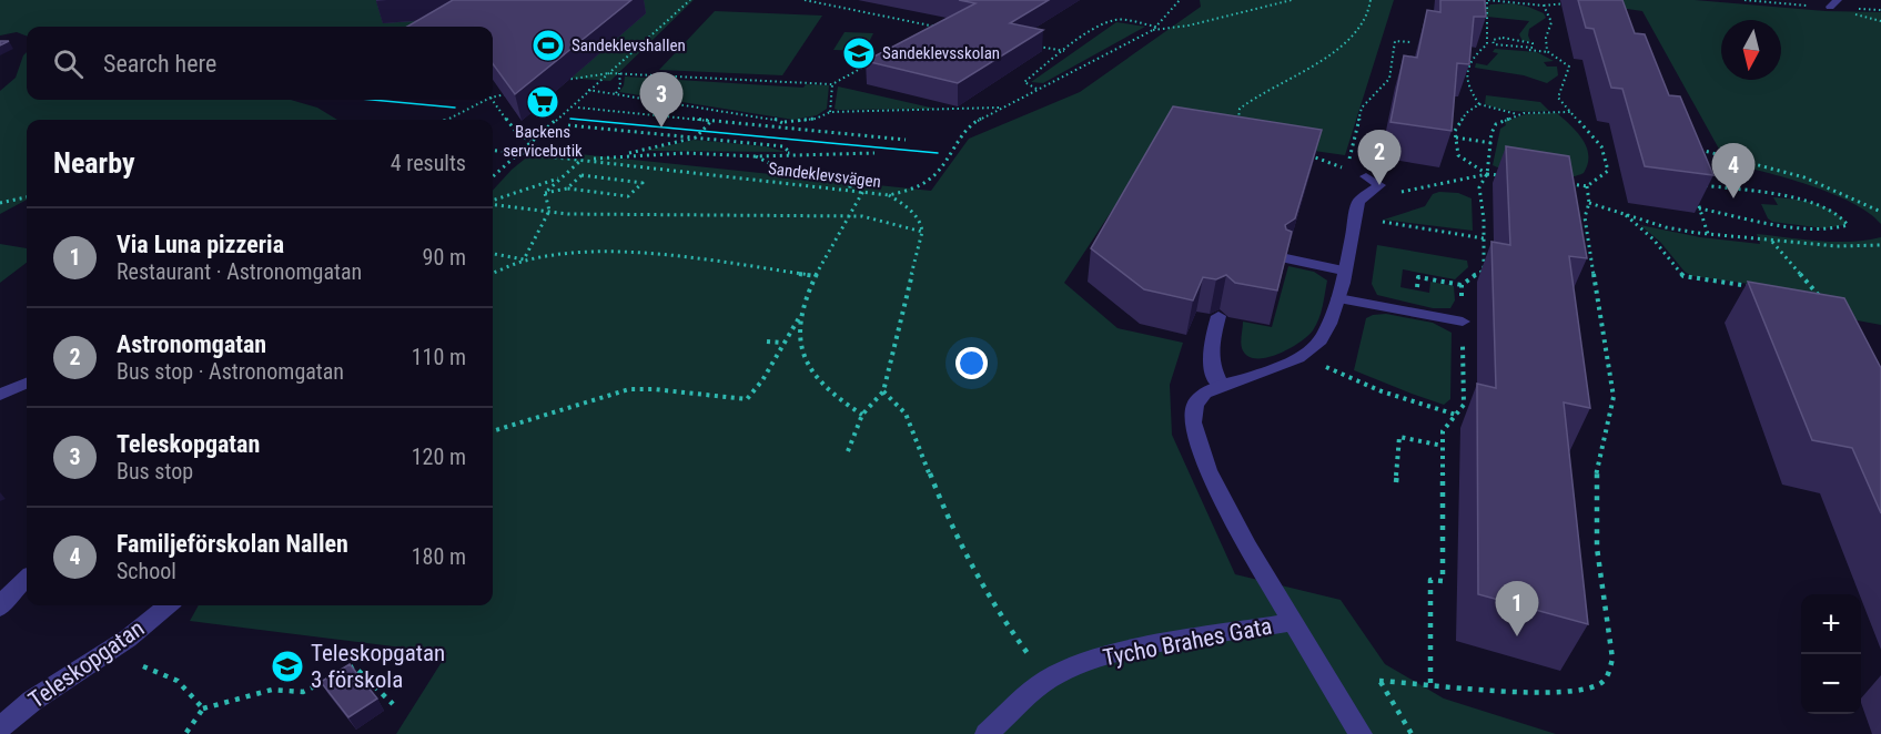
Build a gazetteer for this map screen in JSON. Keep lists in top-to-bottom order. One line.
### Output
{"streets":{"street":["Tycho Brahes Gata","Teleskopgatan"],"path":["Sandeklevsvägen"]},"places":{"sports":["Sandeklevshallen"],"school or university":["Sandeklevsskolan","Teleskopgatan 3 förskola"],"supermarket":["Backens servicebutik"]},"north":"bottom","page":{"search":"Search here","pins":["3","2","4","1"],"heading":["Nearby","4 results"],"list":[{"mark":"1","name":"Via Luna pizzeria","note":"Restaurant · Astronomgatan","value":"90 m"},{"mark":"2","name":"Astronomgatan","note":"Bus stop · Astronomgatan","value":"110 m"},{"mark":"3","name":"Teleskopgatan","note":"Bus stop","value":"120 m"},{"mark":"4","name":"Familjeförskolan Nallen","note":"School","value":"180 m"}],"map_buttons":["+","−"]}}
